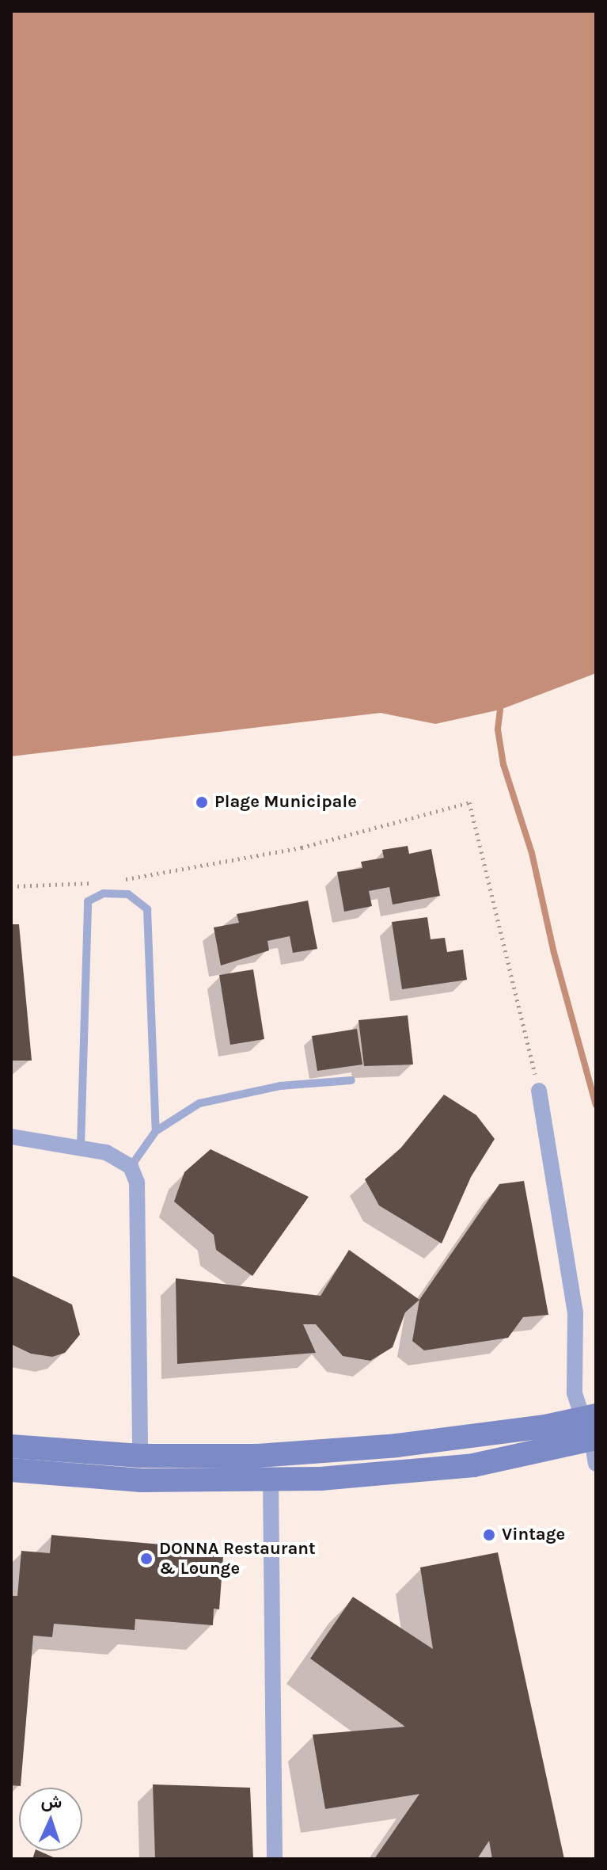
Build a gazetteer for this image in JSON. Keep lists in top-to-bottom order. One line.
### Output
{"places":["Plage Municipale","Vintage","DONNA Restaurant & Lounge"],"north":"top"}
